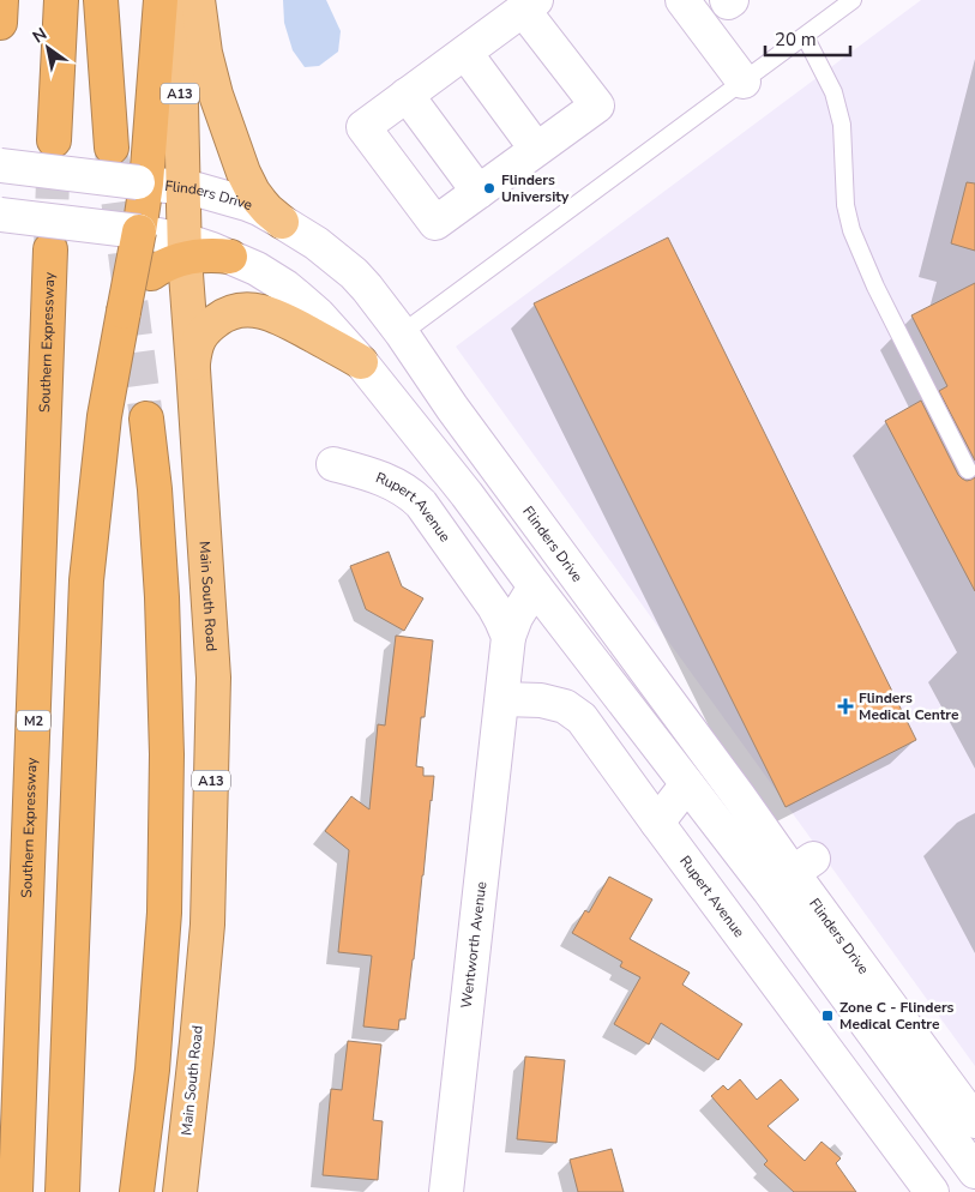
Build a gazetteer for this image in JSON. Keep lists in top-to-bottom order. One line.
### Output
{"streets":{"highway":["A13","Southern Expressway","Main South Road","M2"],"street":["Flinders Drive","Rupert Avenue","Wentworth Avenue"]},"crossings":[["Flinders Drive","Main South Road"],["Rupert Avenue","Wentworth Avenue"]],"places":{"other":["Flinders University"],"health":["Flinders Medical Centre"],"transit":["Zone C - Flinders Medical Centre"]},"scale_bar":"20 m","north":"top left"}
